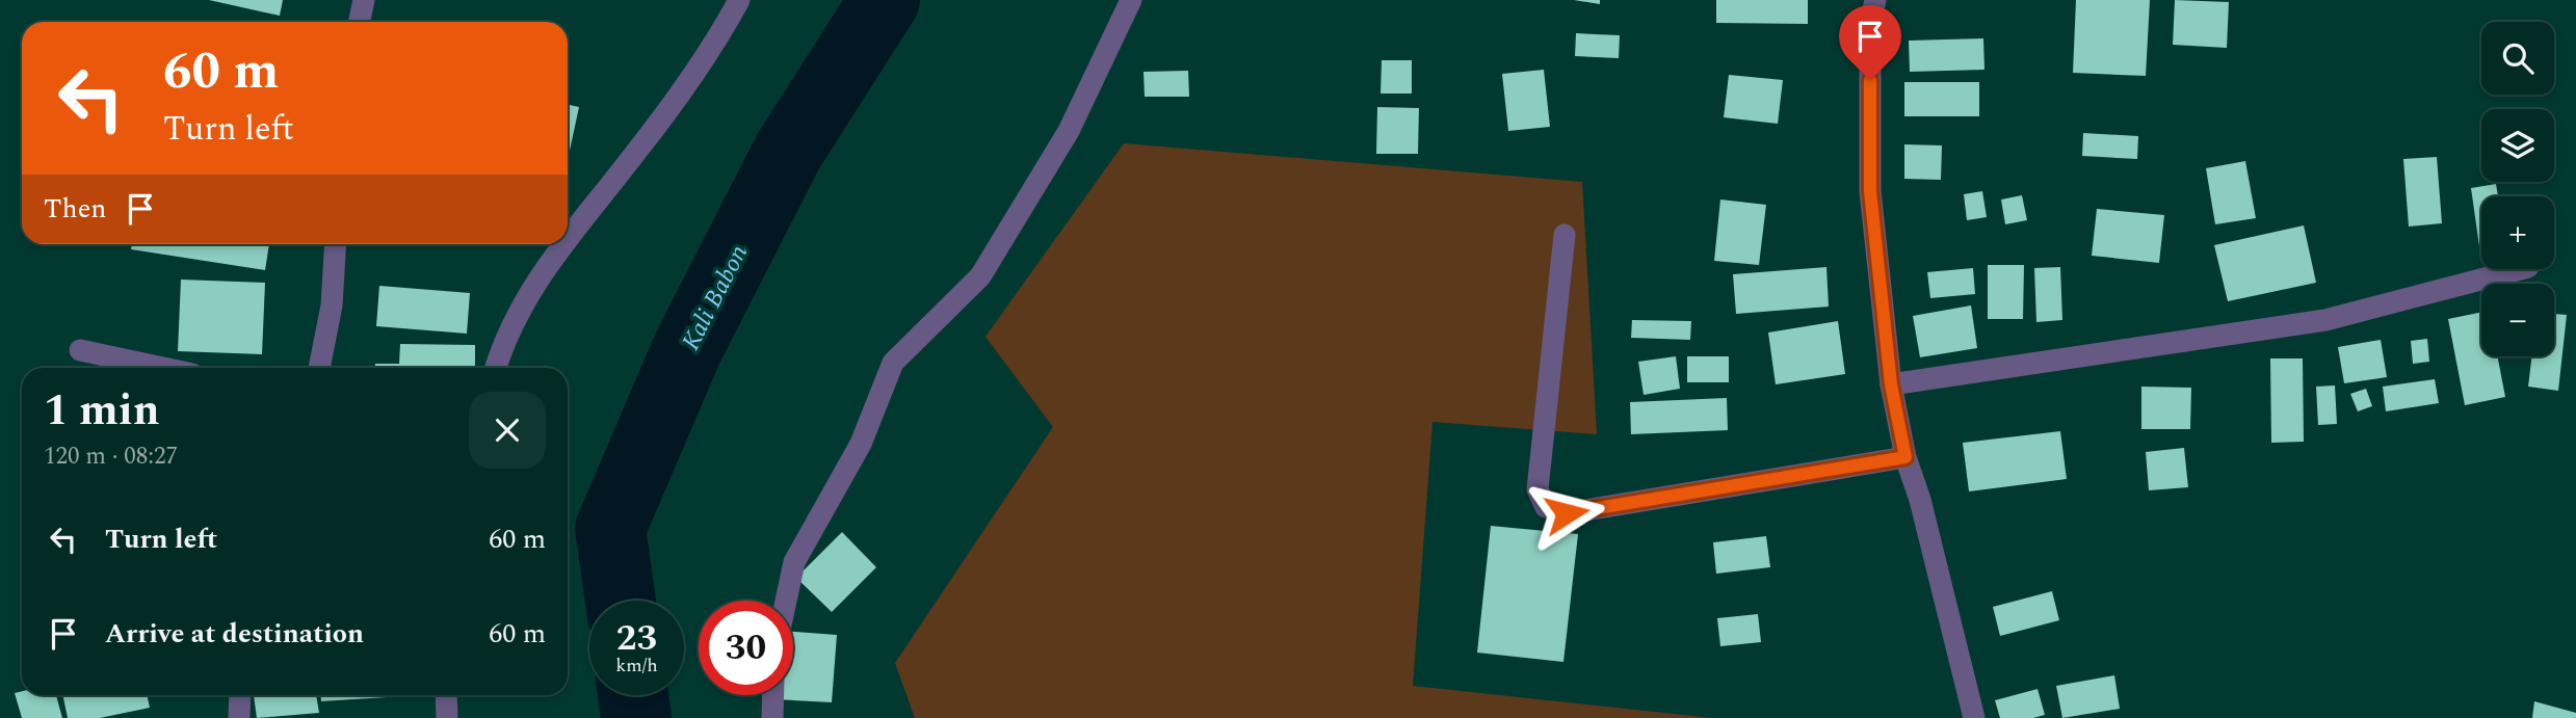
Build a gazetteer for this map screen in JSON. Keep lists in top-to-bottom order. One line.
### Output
{"water":["Kali Babon"],"page":{"map_buttons":["+","−"],"turn":["60 m","Turn left"],"then":"Then","heading":["1 min","120 m · 08:27"],"list":[{"name":"Turn left","value":"60 m"},{"name":"Arrive at destination","value":"60 m"}],"speed":"23 km/h","limit":"30"}}
